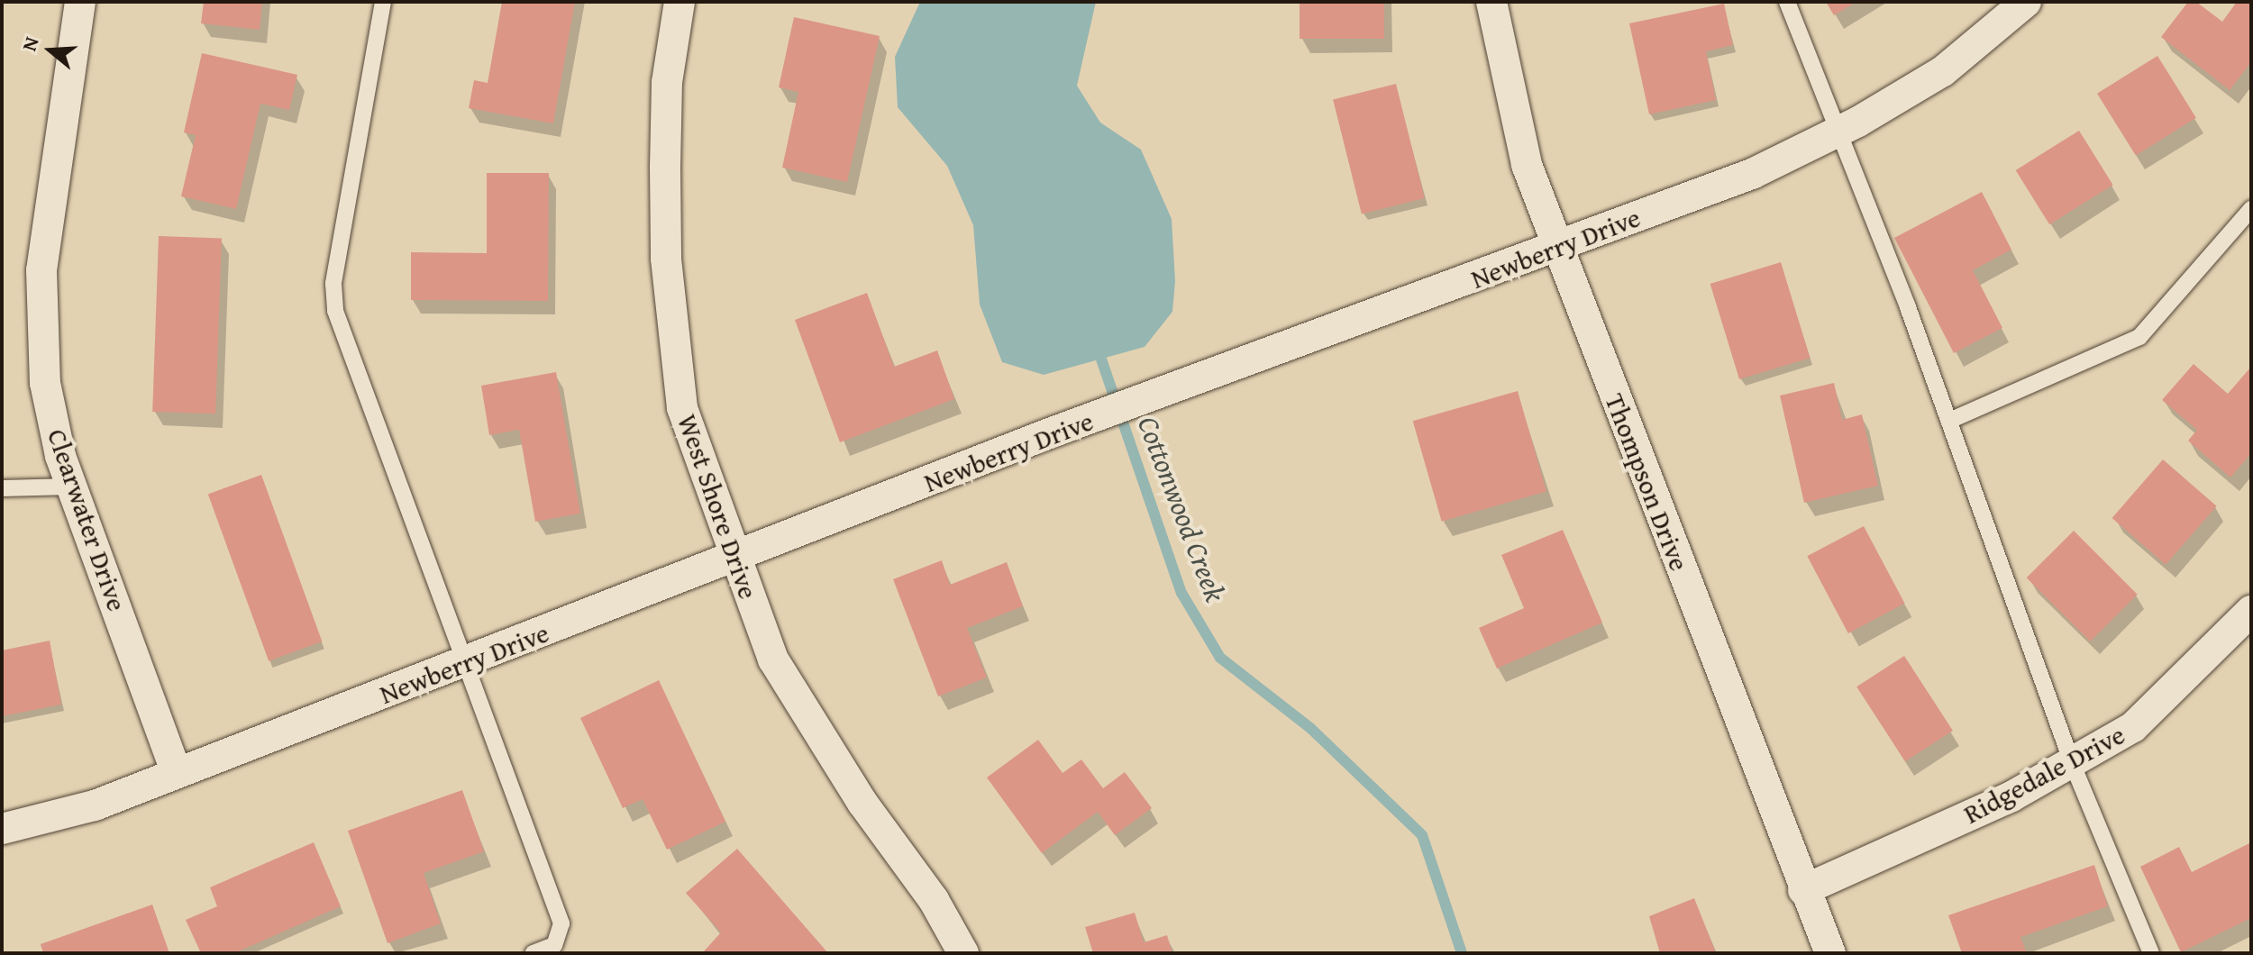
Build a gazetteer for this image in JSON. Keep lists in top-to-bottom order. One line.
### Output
{"streets":{"street":["Newberry Drive","Thompson Drive","West Shore Drive","Clearwater Drive","Ridgedale Drive"]},"crossings":[["Newberry Drive","Thompson Drive"],["Newberry Drive","West Shore Drive"],["Newberry Drive","Clearwater Drive"],["Thompson Drive","Ridgedale Drive"]],"water":["Cottonwood Creek"],"north":"left"}
